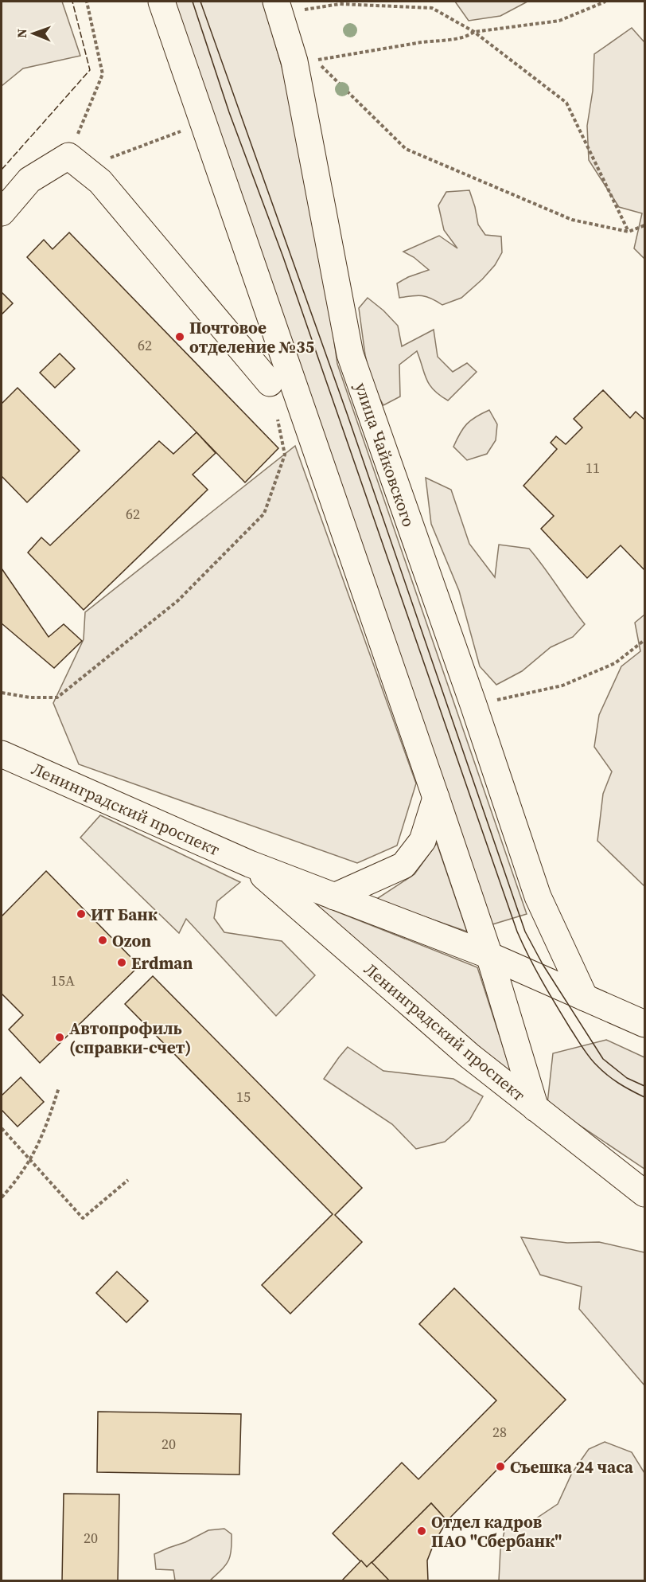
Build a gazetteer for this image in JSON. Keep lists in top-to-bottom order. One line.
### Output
{"streets":{"main road":["улица Чайковского","Ленинградский проспект"]},"crossings":[["улица Чайковского","Ленинградский проспект"]],"places":["Почтовое отделение №35","ИТ Банк","Ozon","Erdman","Автопрофиль (справки-счет)","Съешка 24 часа","Отдел кадров ПАО \"Сбербанк\""],"house_numbers":["62","11","62","15А","15","28","20","20"],"north":"left"}
